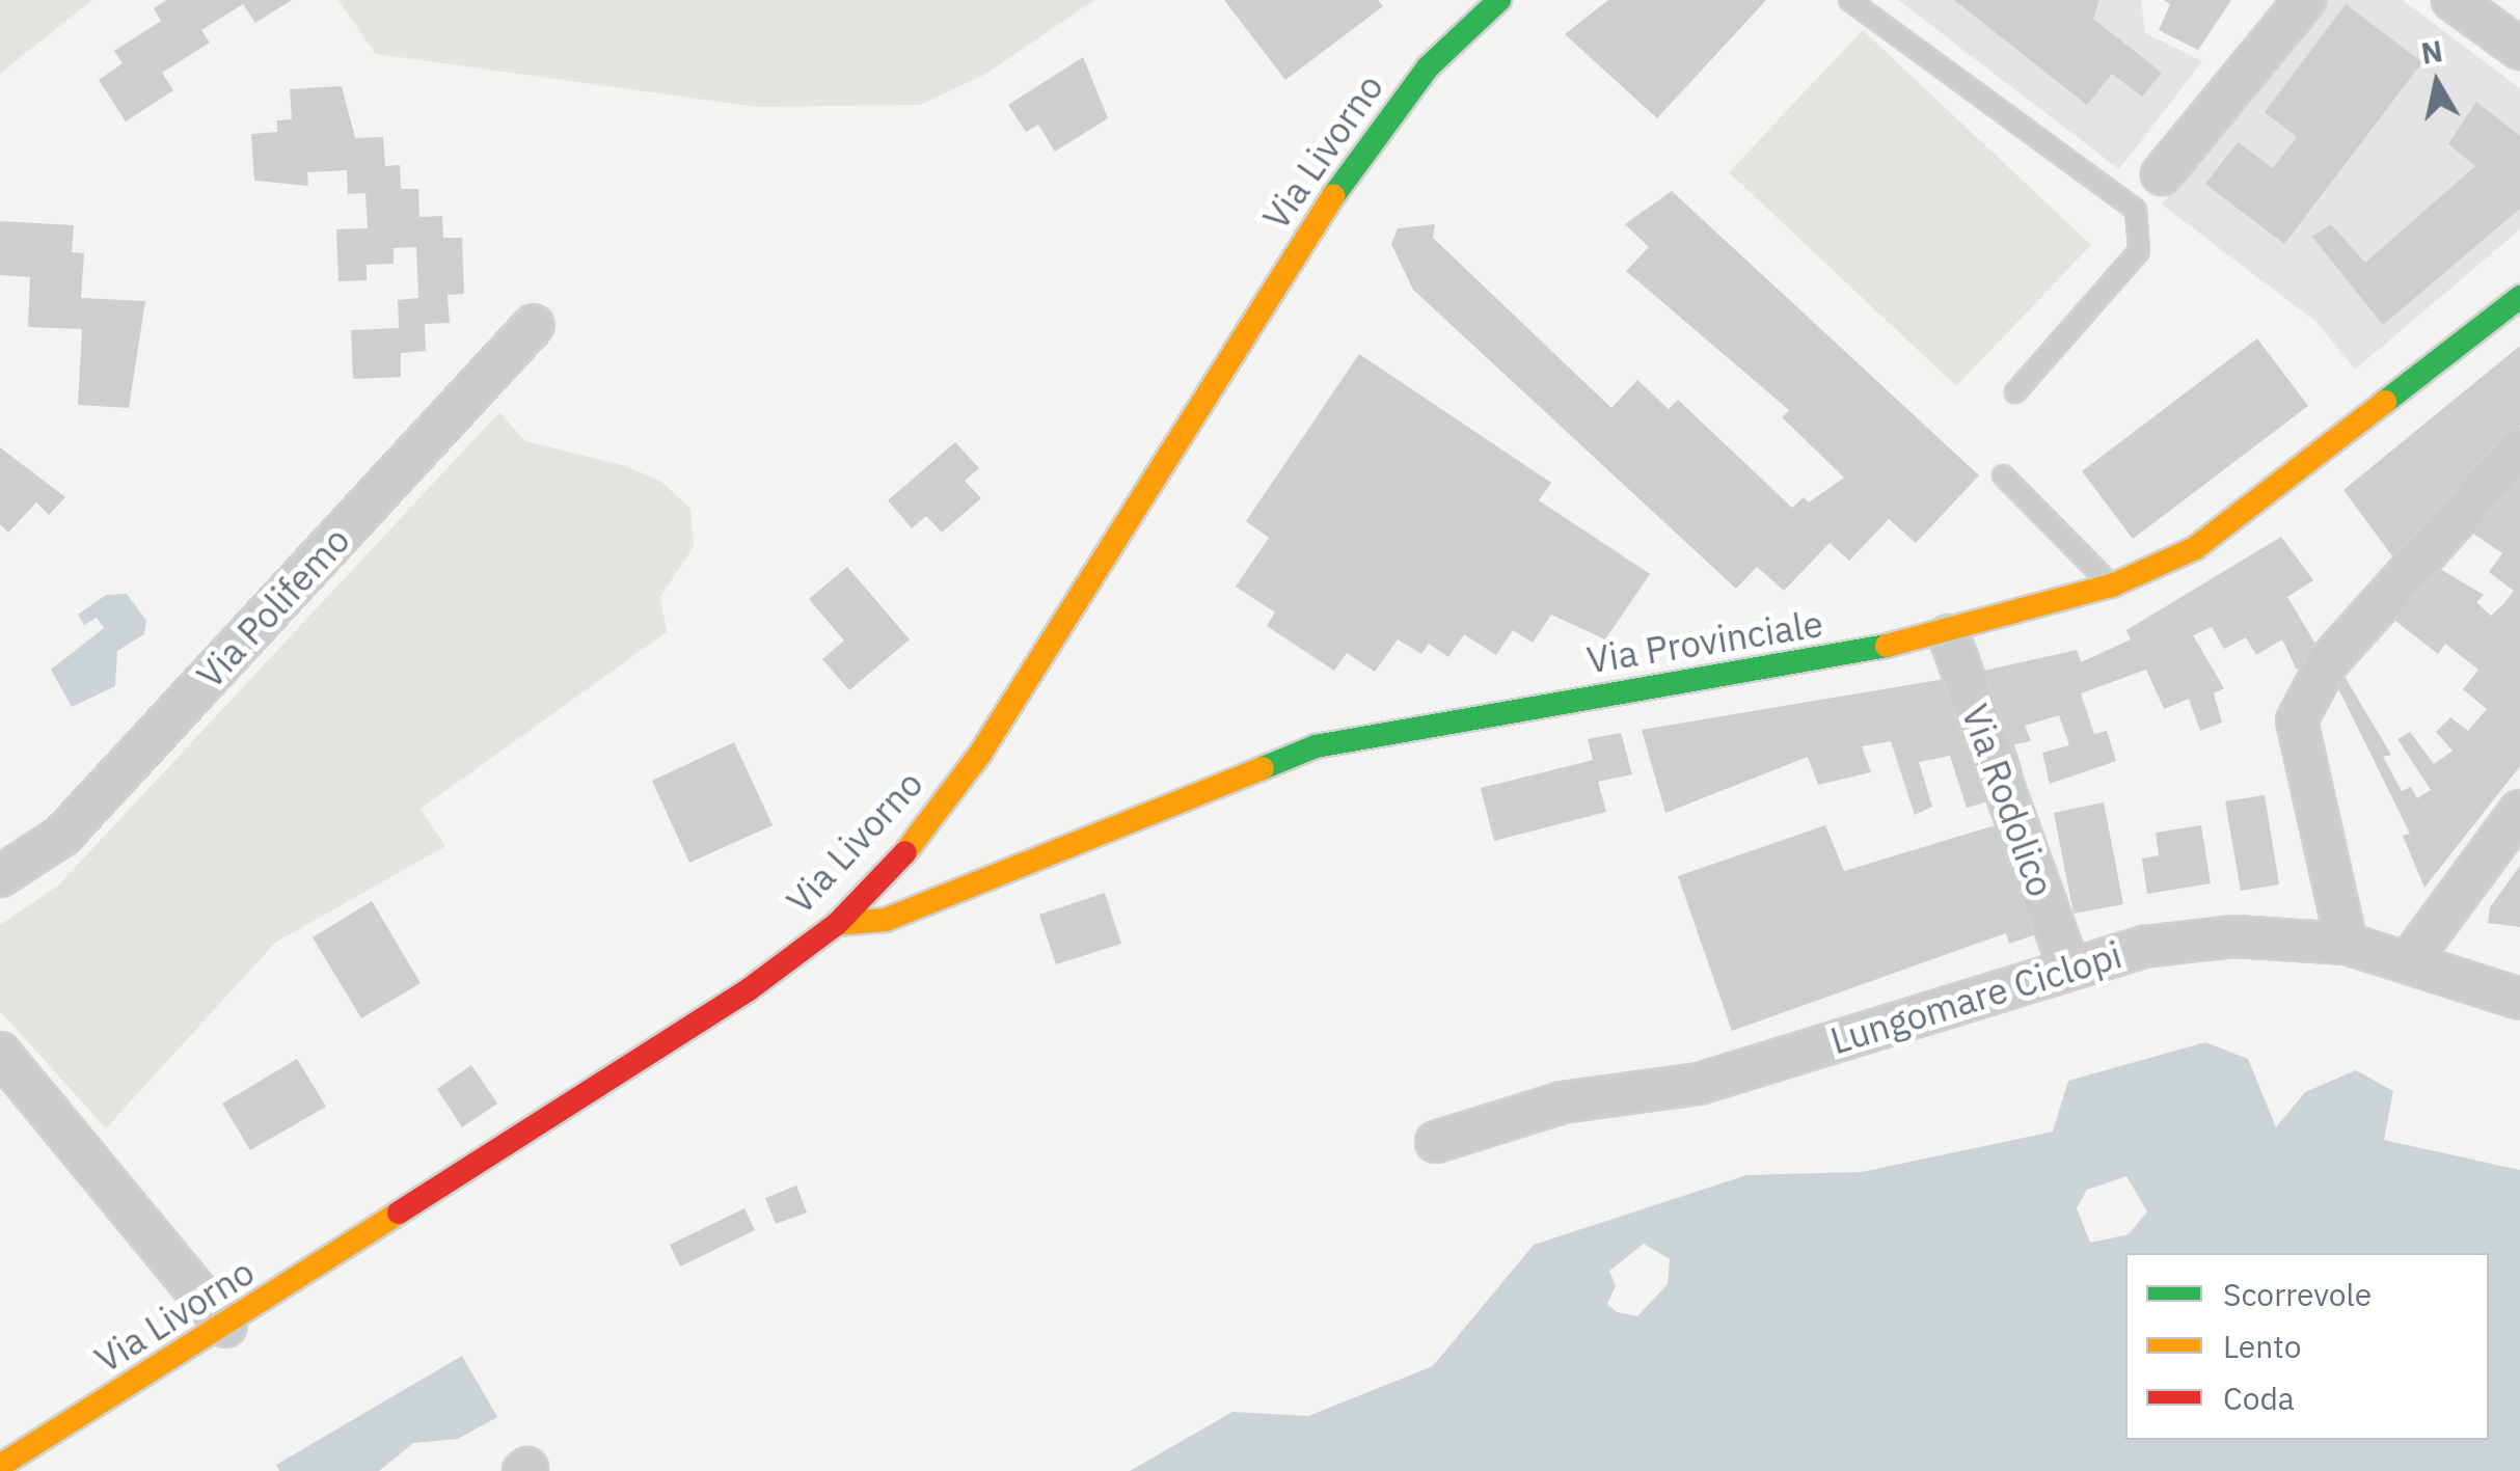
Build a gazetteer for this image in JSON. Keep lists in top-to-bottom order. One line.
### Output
{"streets":{"main road":["Via Livorno","Via Provinciale"],"street":["Via Polifemo","Via Rodolico","Lungomare Ciclopi"]},"crossings":[["Via Livorno","Via Provinciale"],["Via Provinciale","Via Rodolico"],["Via Rodolico","Lungomare Ciclopi"]],"legend":["Scorrevole","Lento","Coda"],"north":"top"}
